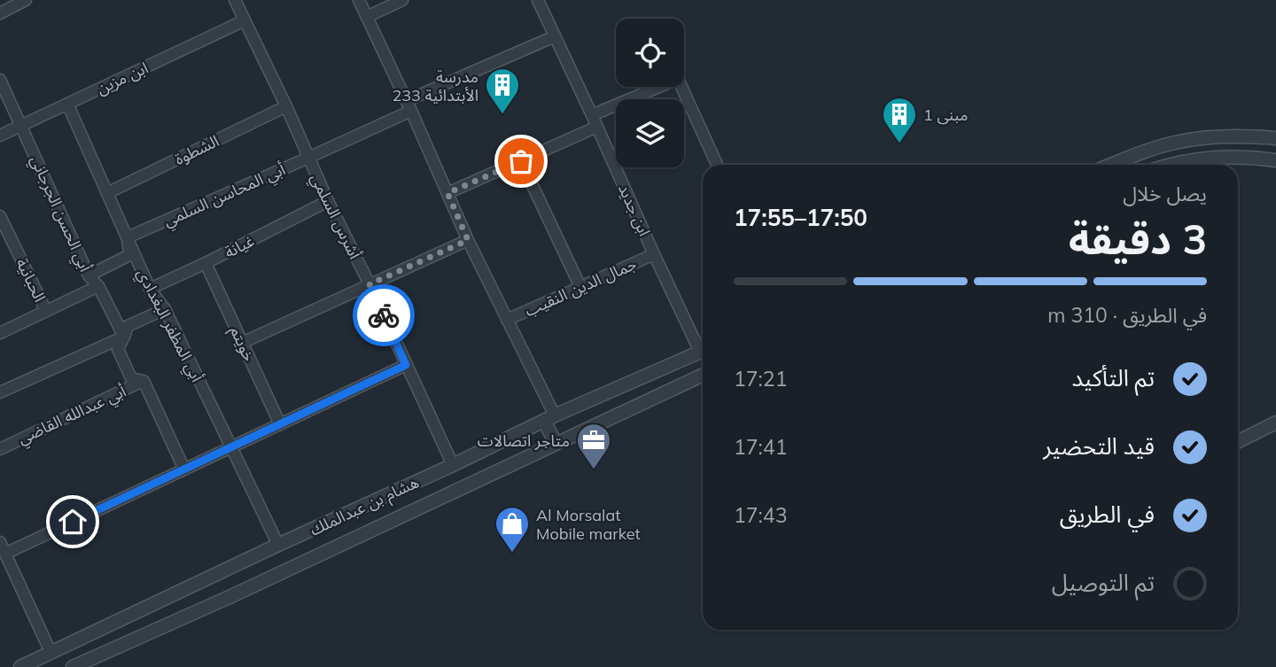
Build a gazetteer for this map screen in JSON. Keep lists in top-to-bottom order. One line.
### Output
{"streets":{"street":["ابن مزين","الشطوة","أبي المحاسن السلمي","ابن جديد","أبي الحسن الجرجاني","أشرس السلمي","غيانة","الحبانية","جمال الدين النقيب","أبي المظفر البغدادي","خويتم","أبي عبدالله القاضي","هشام بن عبدالملك"]},"crossings":[["ابن مزين","أبي الحسن الجرجاني"],["ابن مزين","أشرس السلمي"],["ابن مزين","أبي المظفر البغدادي"],["الشطوة","أشرس السلمي"],["الشطوة","أبي المظفر البغدادي"],["أبي المحاسن السلمي","ابن جديد"],["أبي المحاسن السلمي","أشرس السلمي"],["أبي المحاسن السلمي","أبي المظفر البغدادي"],["ابن جديد","جمال الدين النقيب"],["ابن جديد","هشام بن عبدالملك"],["أبي الحسن الجرجاني","أبي عبدالله القاضي"],["أشرس السلمي","غيانة"],["أشرس السلمي","هشام بن عبدالملك"],["غيانة","أبي المظفر البغدادي"],["غيانة","خويتم"],["أبي المظفر البغدادي","هشام بن عبدالملك"]],"places":{"building":["مدرسة الأبتدائية 233","مبنى 1"],"office":["متاجر اتصالات"],"shop":["Al Morsalat Mobile market"]},"page":{"heading":["3 دقيقة","يصل خلال","17:50–17:55"],"bar":"في الطريق · 310 m","list":[["تم التأكيد","17:21"],["قيد التحضير","17:41"],["في الطريق","17:43"],"تم التوصيل"]}}
